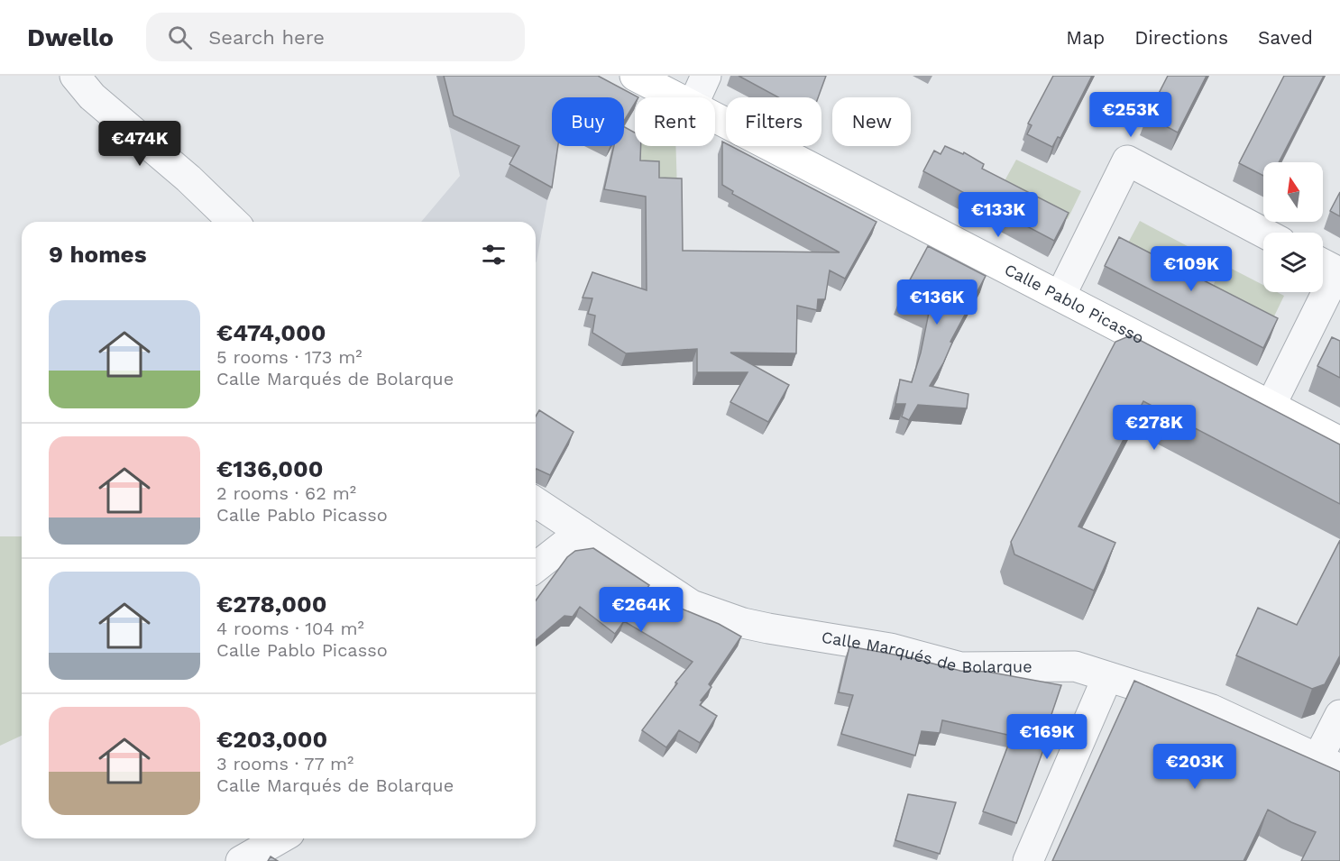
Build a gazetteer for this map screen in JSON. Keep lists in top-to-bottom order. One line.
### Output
{"streets":{"street":["Calle Pablo Picasso","Calle Marqués de Bolarque"]},"north":"top","page":{"header":"Dwello","search":"Search here","nav":["Map","Directions","Saved"],"price":["€253K","€474K","€133K","€109K","€136K","€278K","€264K","€169K","€203K"],"chip":["Buy","Rent","Filters","New"],"heading":"9 homes","list":[{"name":"€474,000","note":"5 rooms · 173 m² · Calle Marqués de Bolarque"},{"name":"€136,000","note":"2 rooms · 62 m² · Calle Pablo Picasso"},{"name":"€278,000","note":"4 rooms · 104 m² · Calle Pablo Picasso"},{"name":"€203,000","note":"3 rooms · 77 m² · Calle Marqués de Bolarque"}]}}
